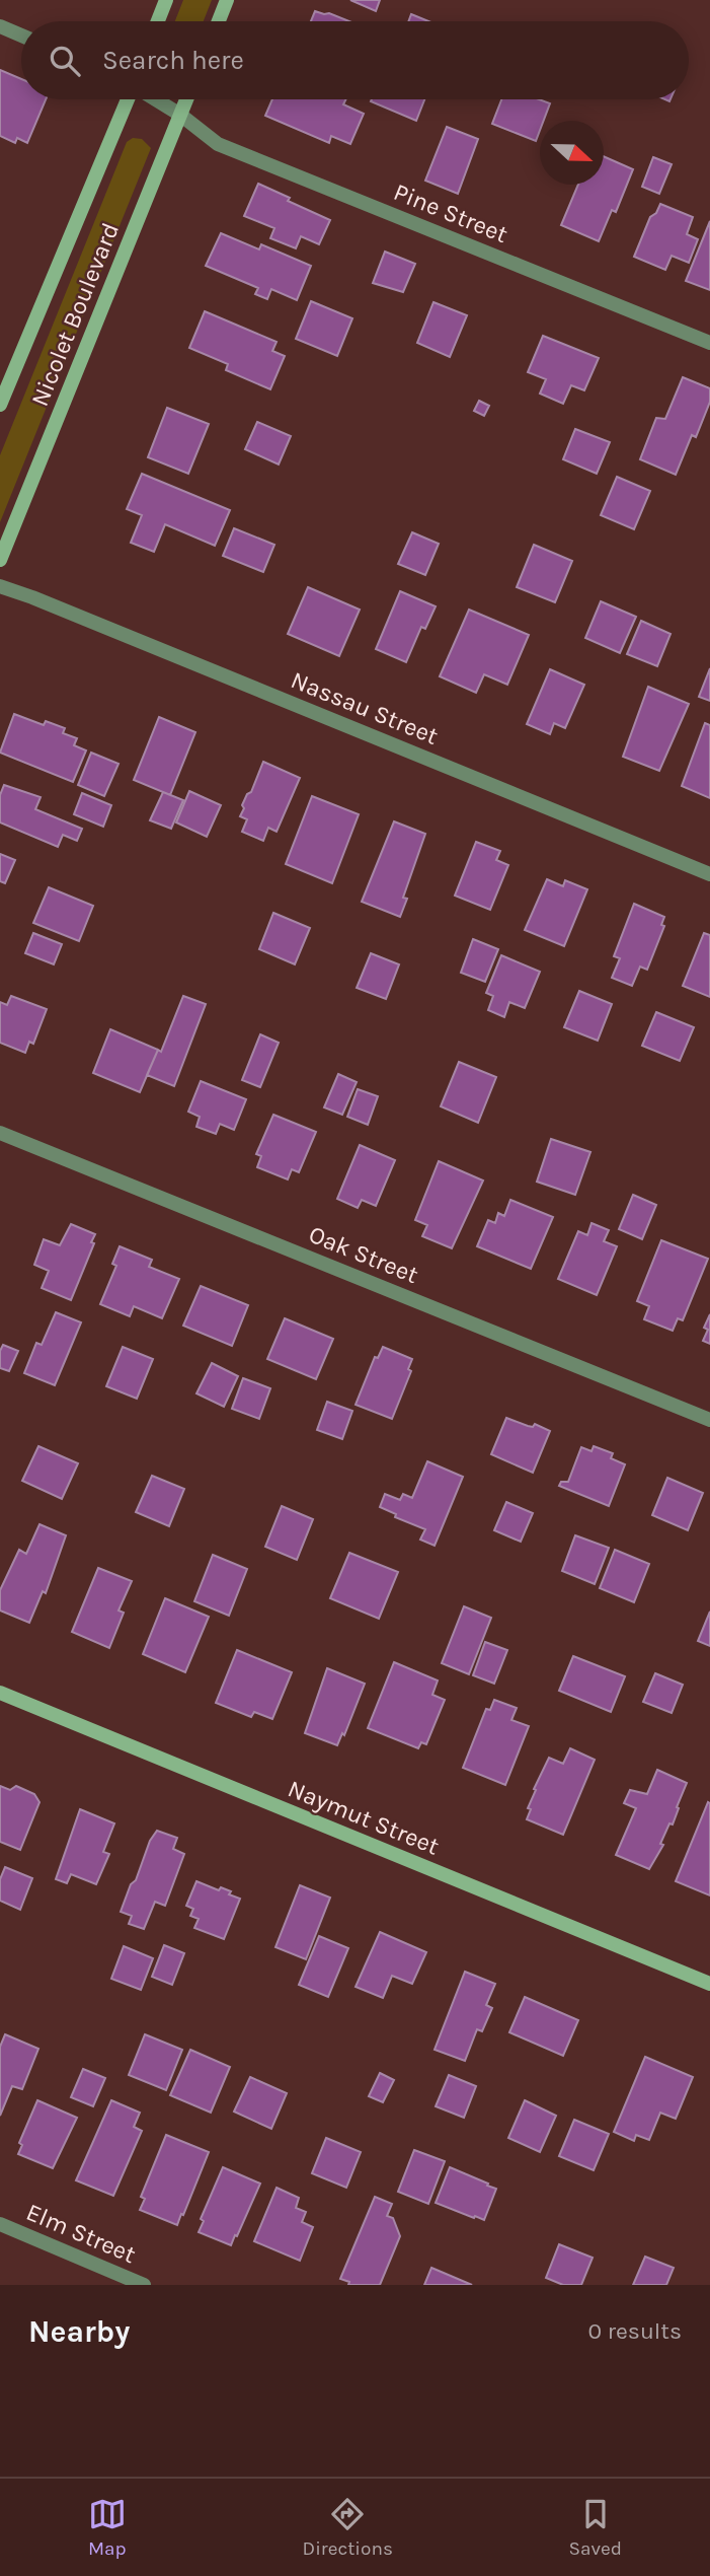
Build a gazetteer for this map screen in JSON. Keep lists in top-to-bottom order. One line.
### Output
{"streets":{"street":["Pine Street","Nicolet Boulevard","Nassau Street","Oak Street","Naymut Street","Elm Street"]},"crossings":[["Pine Street","Nicolet Boulevard"]],"north":"right","page":{"search":"Search here","heading":["Nearby","0 results"],"nav":["Map","Directions","Saved"]}}
